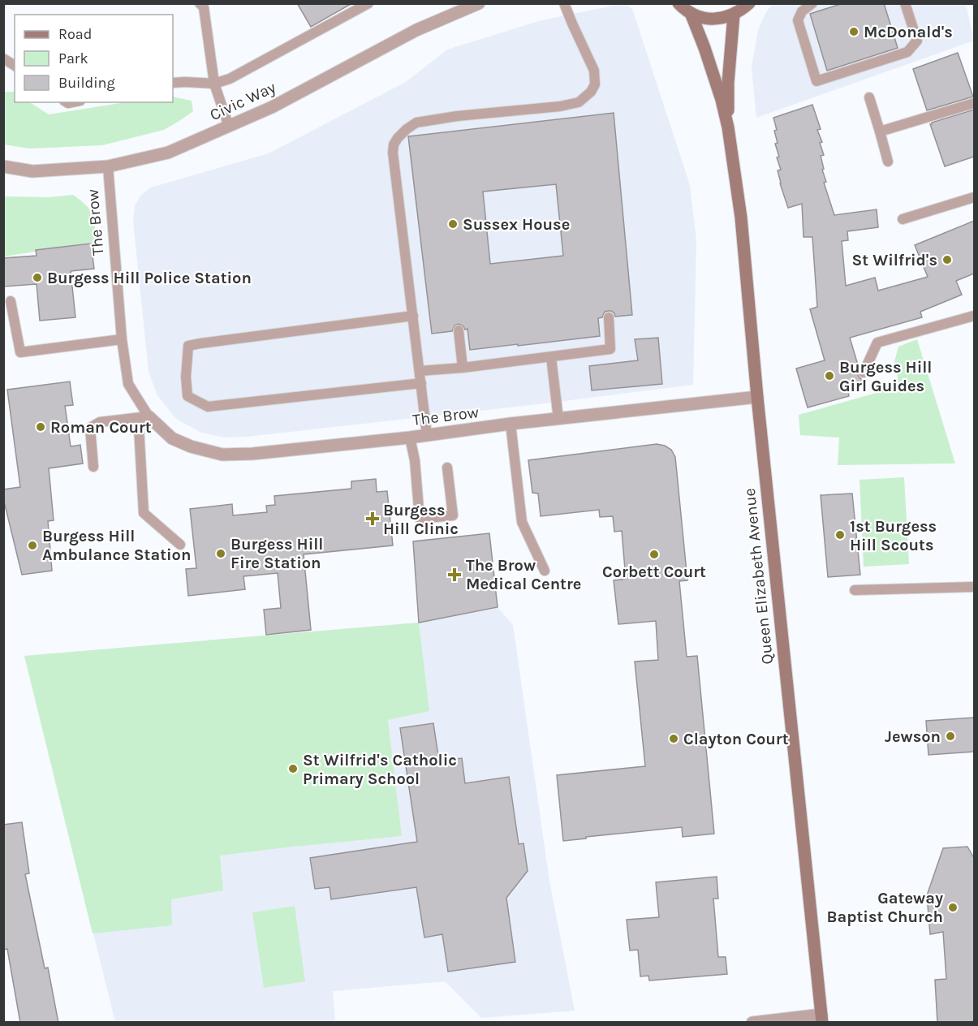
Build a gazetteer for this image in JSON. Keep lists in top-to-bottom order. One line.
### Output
{"streets":{"main road":["Queen Elizabeth Avenue"],"street":["Civic Way","The Brow"]},"crossings":[["Civic Way","The Brow"],["The Brow","Queen Elizabeth Avenue"]],"places":{"other":["McDonald's","Sussex House","St Wilfrid's","Burgess Hill Police Station","Burgess Hill Girl Guides","Roman Court","1st Burgess Hill Scouts","Burgess Hill Ambulance Station","Burgess Hill Fire Station","Corbett Court","Jewson","Clayton Court","St Wilfrid's Catholic Primary School","Gateway Baptist Church"],"health":["Burgess Hill Clinic","The Brow Medical Centre"]},"legend":["Road","Park","Building"]}
